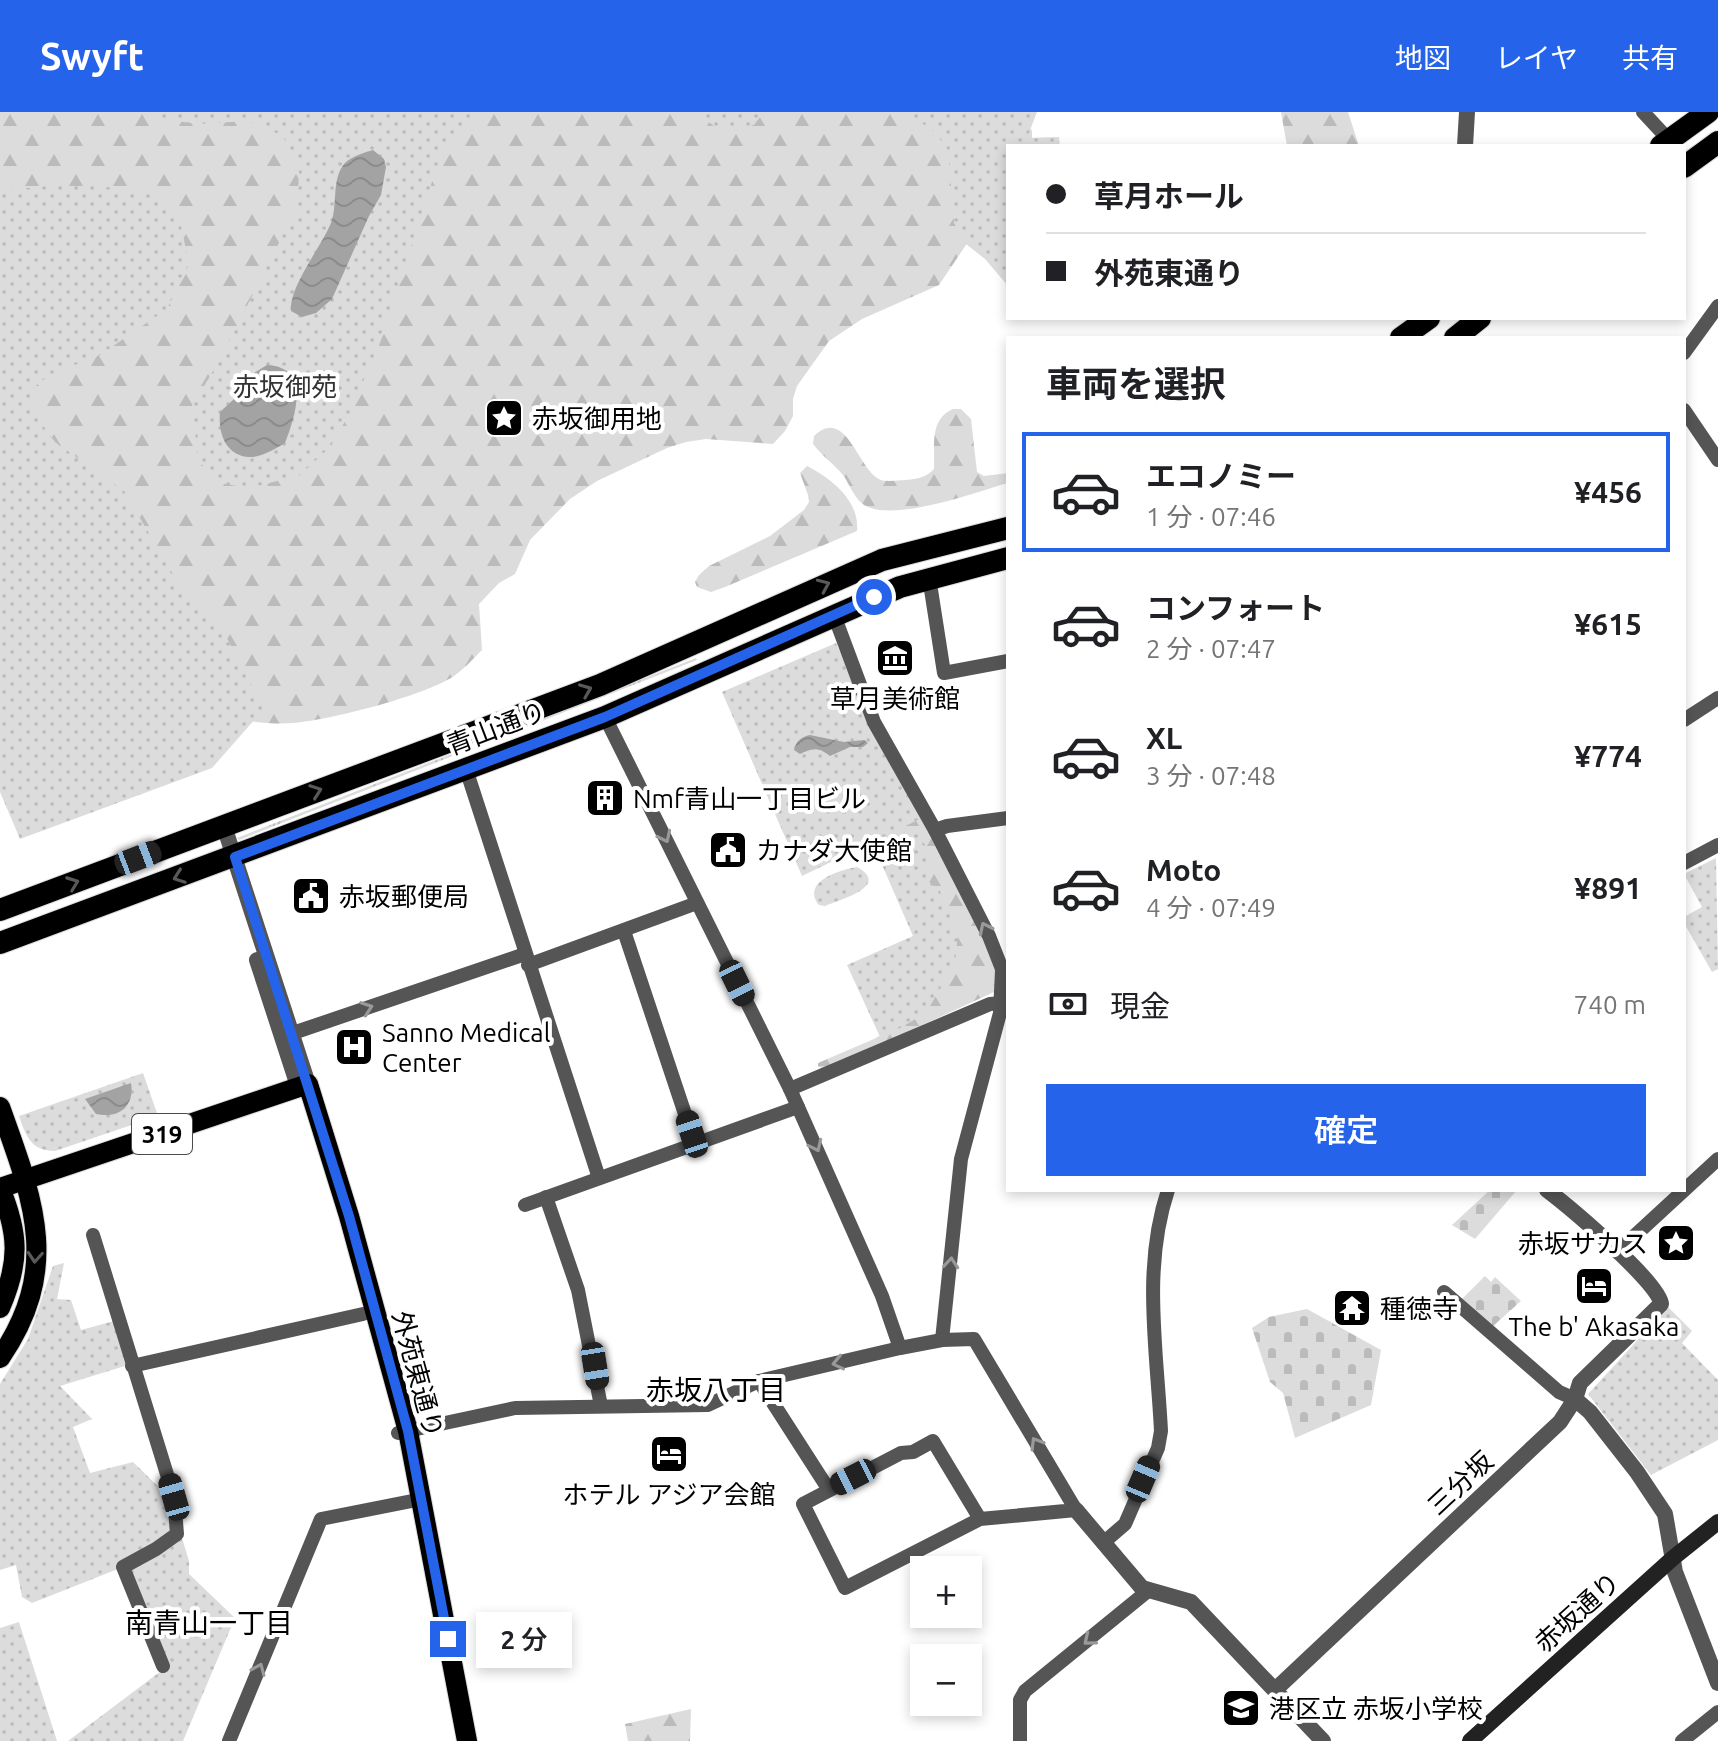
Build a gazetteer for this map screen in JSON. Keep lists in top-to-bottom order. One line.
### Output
{"streets":{"highway":["青山通り"],"main road":["319","外苑東通り","赤坂通り"],"street":["三分坂"]},"crossings":[["319","外苑東通り"]],"districts":["赤坂八丁目","南青山一丁目"],"parks":["赤坂御苑"],"places":{"place":["赤坂御用地","赤坂サカス"],"museum":["草月美術館"],"building":["Nmf青山一丁目ビル"],"public building":["カナダ大使館","赤坂郵便局"],"hospital":["Sanno Medical Center"],"hotel":["The b' Akasaka","ホテル アジア会館"],"temple":["種徳寺"],"school or university":["港区立 赤坂小学校"]},"page":{"header":"Swyft","nav":["地図","レイヤ","共有"],"banner":["草月ホール","外苑東通り"],"heading":"車両を選択","list":[{"name":"エコノミー","note":"1 分 · 07:46","value":"¥456"},{"name":"コンフォート","note":"2 分 · 07:47","value":"¥615"},{"name":"XL","note":"3 分 · 07:48","value":"¥774"},{"name":"Moto","note":"4 分 · 07:49","value":"¥891"}],"pay":["現金","740 m"],"buttons":"確定","map_buttons":["+","−"],"bubble":"2 分"}}
